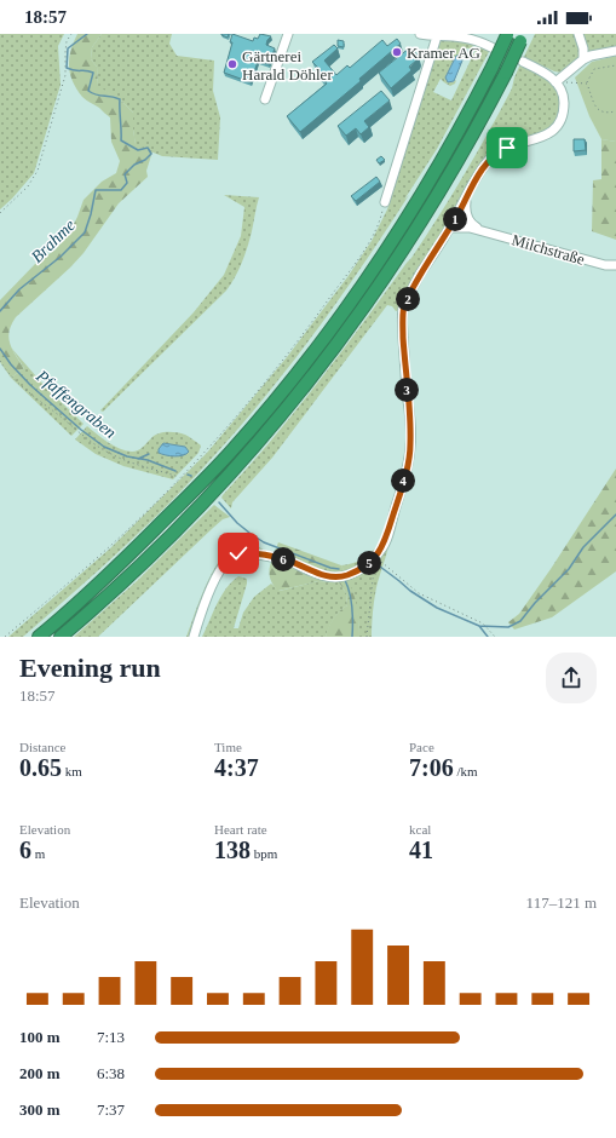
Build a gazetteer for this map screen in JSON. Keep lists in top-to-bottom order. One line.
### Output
{"streets":{"street":["Milchstraße"]},"water":["Brahme","Pfaffengraben"],"places":["Kramer AG","Gärtnerei Harald Döhler"],"page":{"status":"18:57","pins":["1","2","3","4","6","5"],"heading":["Evening run","18:57"],"stats":[["Distance","0.65 km"],["Time","4:37"],["Pace","7:06 /km"],["Elevation","6 m"],["Heart rate","138 bpm"],["kcal","41"]],"chart":["Elevation","117–121 m"],"list":[{"name":"100 m","note":"7:13"},{"name":"200 m","note":"6:38"},{"name":"300 m","note":"7:37"}]}}
